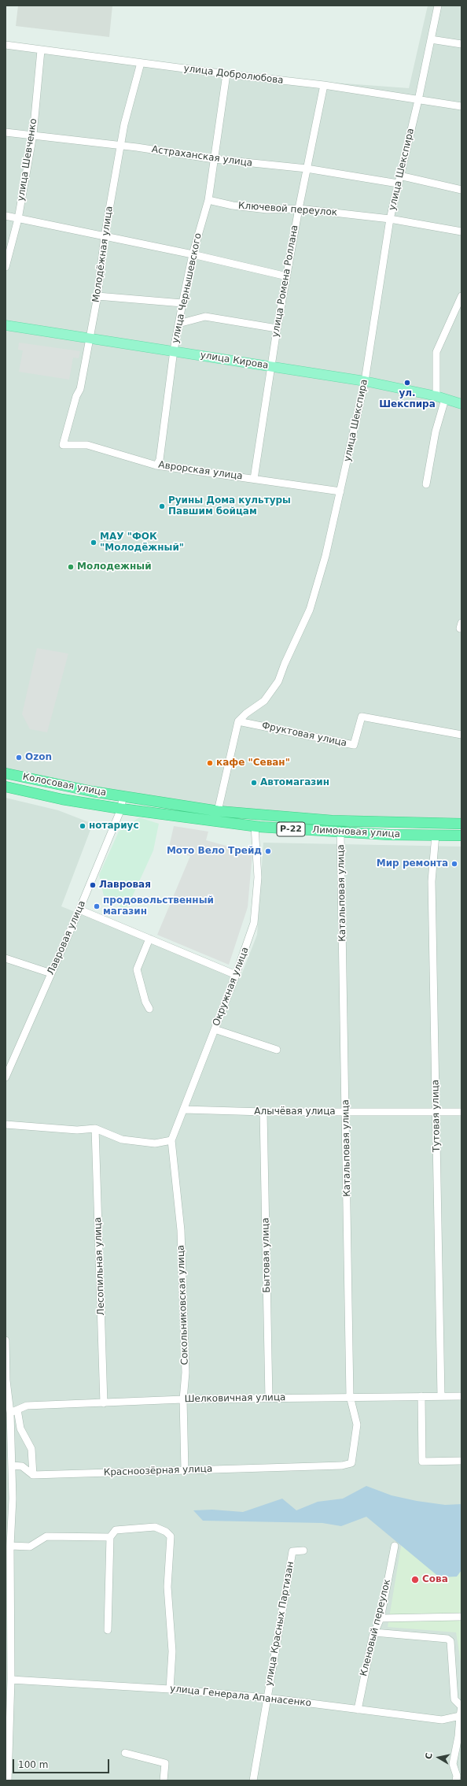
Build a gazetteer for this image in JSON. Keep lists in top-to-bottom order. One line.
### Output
{"streets":{"highway":["Колосовая улица","Р-22","Лимоновая улица"],"main road":["улица Кирова"],"street":["улица Добролюбова","Астраханская улица","улица Шевченко","улица Шекспира","Ключевой переулок","Молодёжная улица","улица Ромена Роллана","улица Чернышевского","Аврорская улица","Фруктовая улица","Катальповая улица","Лавровая улица","Окружная улица","Алычёвая улица","Тутовая улица","Бытовая улица","Лесопильная улица","Сокольниковская улица","Шелковичная улица","Красноозёрная улица","улица Красных Партизан","Кленовый переулок","улица Генерала Апанасенко"]},"crossings":[["улица Добролюбова","улица Шевченко"],["улица Добролюбова","улица Шекспира"],["улица Добролюбова","Молодёжная улица"],["улица Добролюбова","улица Ромена Роллана"],["улица Добролюбова","улица Чернышевского"],["Астраханская улица","улица Шевченко"],["Астраханская улица","улица Шекспира"],["Астраханская улица","Молодёжная улица"],["Астраханская улица","улица Ромена Роллана"],["Астраханская улица","улица Чернышевского"],["улица Шекспира","Ключевой переулок"],["улица Шекспира","улица Кирова"],["улица Шекспира","Аврорская улица"],["улица Шекспира","Фруктовая улица"],["Ключевой переулок","улица Ромена Роллана"],["Ключевой переулок","улица Чернышевского"],["Молодёжная улица","улица Кирова"],["Молодёжная улица","Аврорская улица"],["улица Ромена Роллана","улица Кирова"],["улица Ромена Роллана","Аврорская улица"],["улица Чернышевского","улица Кирова"],["улица Чернышевского","Аврорская улица"],["Колосовая улица","Лимоновая улица"],["Колосовая улица","Лавровая улица"],["Лимоновая улица","Катальповая улица"],["Лимоновая улица","Лавровая улица"],["Лимоновая улица","Окружная улица"],["Лимоновая улица","Тутовая улица"],["Катальповая улица","Алычёвая улица"],["Катальповая улица","Шелковичная улица"],["Катальповая улица","Красноозёрная улица"],["Окружная улица","Алычёвая улица"],["Окружная улица","Сокольниковская улица"],["Алычёвая улица","Тутовая улица"],["Алычёвая улица","Бытовая улица"],["Тутовая улица","Шелковичная улица"],["Бытовая улица","Шелковичная улица"],["Лесопильная улица","Шелковичная улица"],["Сокольниковская улица","Шелковичная улица"],["Сокольниковская улица","Красноозёрная улица"],["улица Красных Партизан","улица Генерала Апанасенко"],["Кленовый переулок","улица Генерала Апанасенко"]],"places":["ул. Шекспира","Руины Дома культуры Павшим бойцам","МАУ \"ФОК \"Молодёжный\"","Молодежный","Ozon","кафе \"Севан\"","Автомагазин","нотариус","Мото Вело Трейд","Мир ремонта","Лавровая","продовольственный магазин","Сова"],"scale_bar":"100 m","north":"left"}
